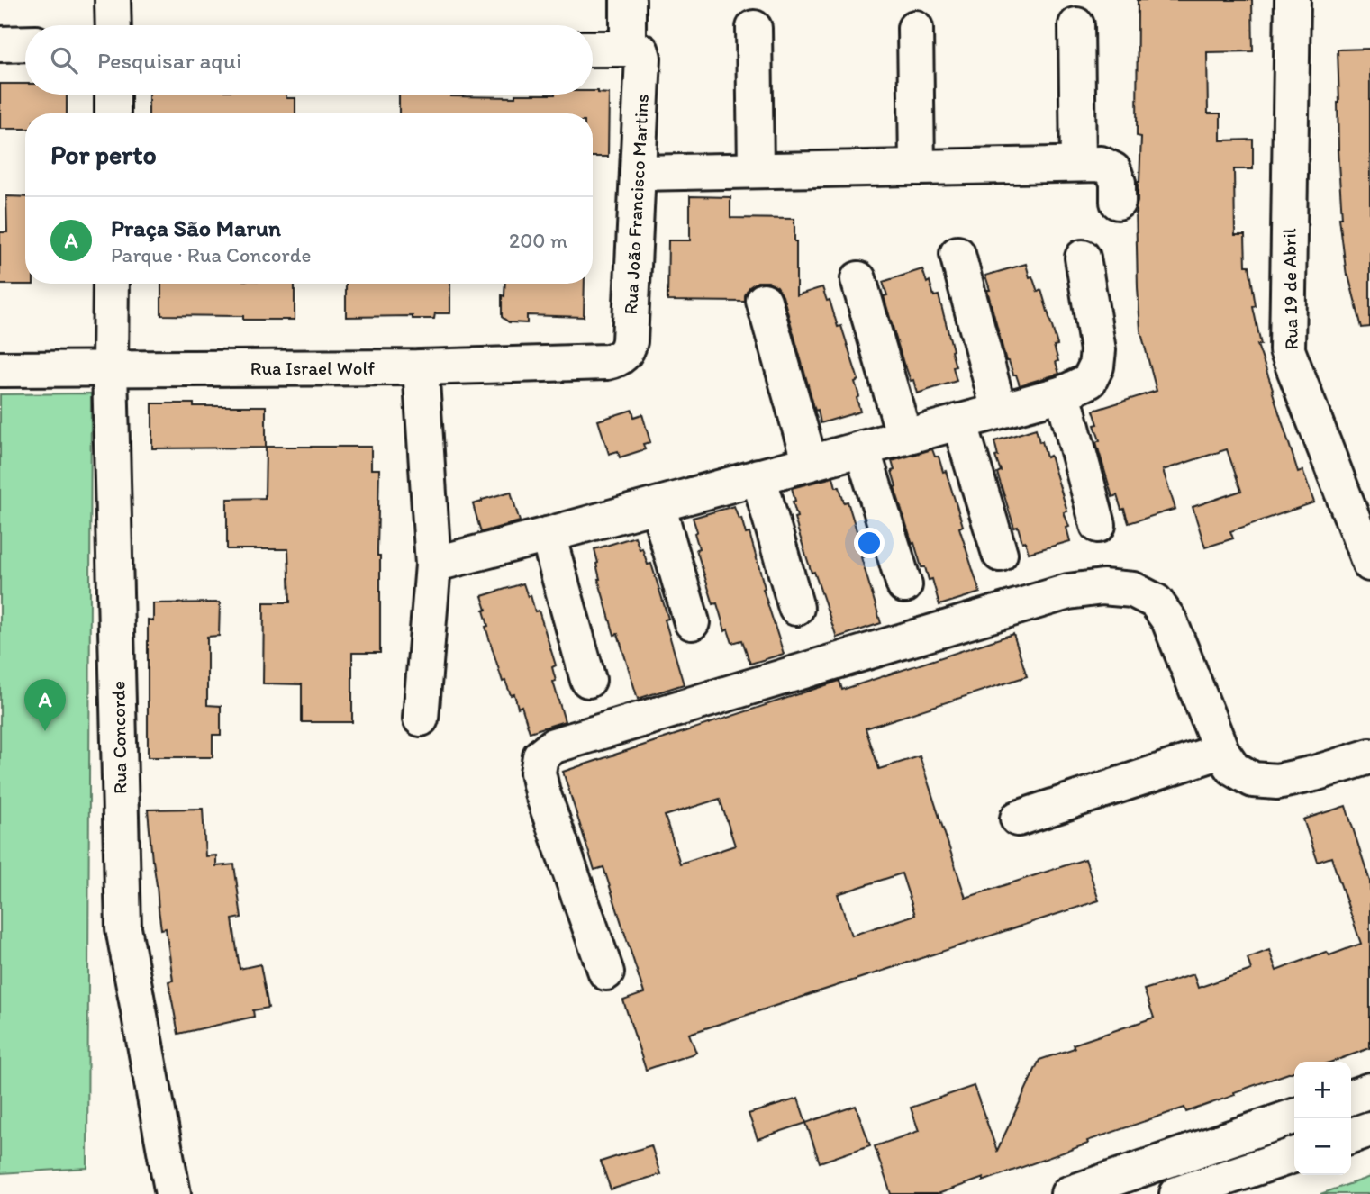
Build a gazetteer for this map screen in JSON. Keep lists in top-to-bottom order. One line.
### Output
{"streets":{"street":["Rua João Francisco Martins","Rua 19 de Abril","Rua Israel Wolf","Rua Concorde"]},"crossings":[["Rua João Francisco Martins","Rua Israel Wolf"],["Rua Israel Wolf","Rua Concorde"]],"page":{"search":"Pesquisar aqui","heading":"Por perto","list":[{"mark":"A","name":"Praça São Marun","note":"Parque · Rua Concorde","value":"200 m"}],"pins":"A","map_buttons":["+","−"]}}
